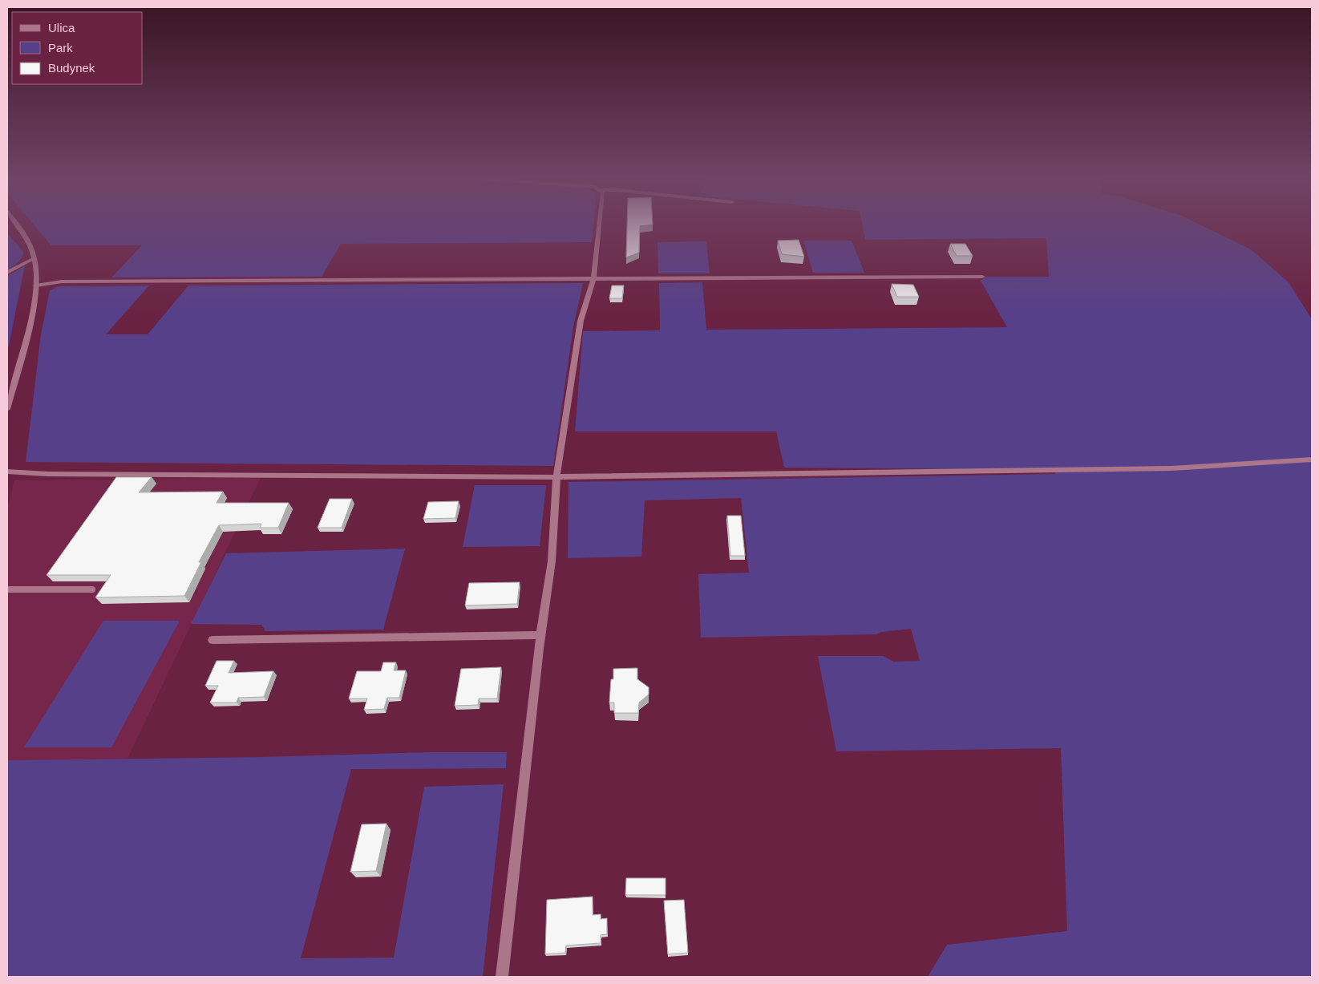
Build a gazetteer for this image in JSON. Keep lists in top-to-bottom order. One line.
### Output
{"legend":["Ulica","Park","Budynek"]}
